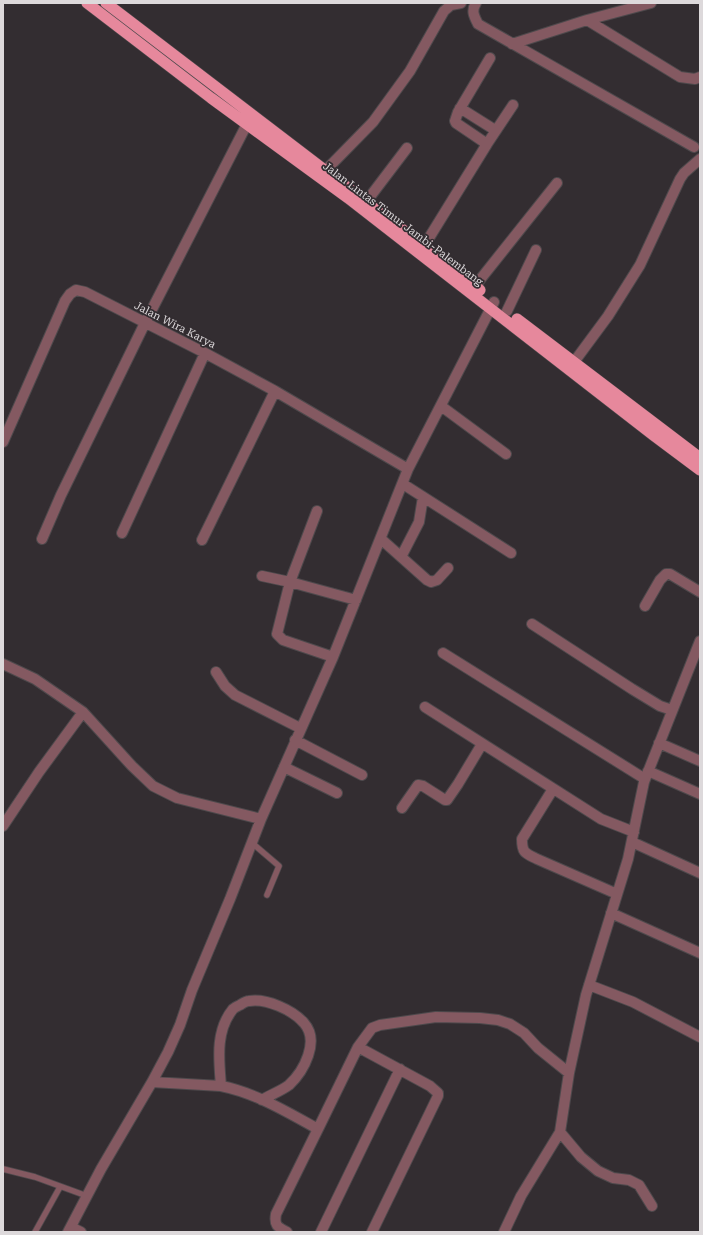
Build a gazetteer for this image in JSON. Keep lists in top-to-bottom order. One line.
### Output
{"streets":{"highway":["Jalan Lintas Timur Jambi-Palembang"],"street":["Jalan Wira Karya"]}}
